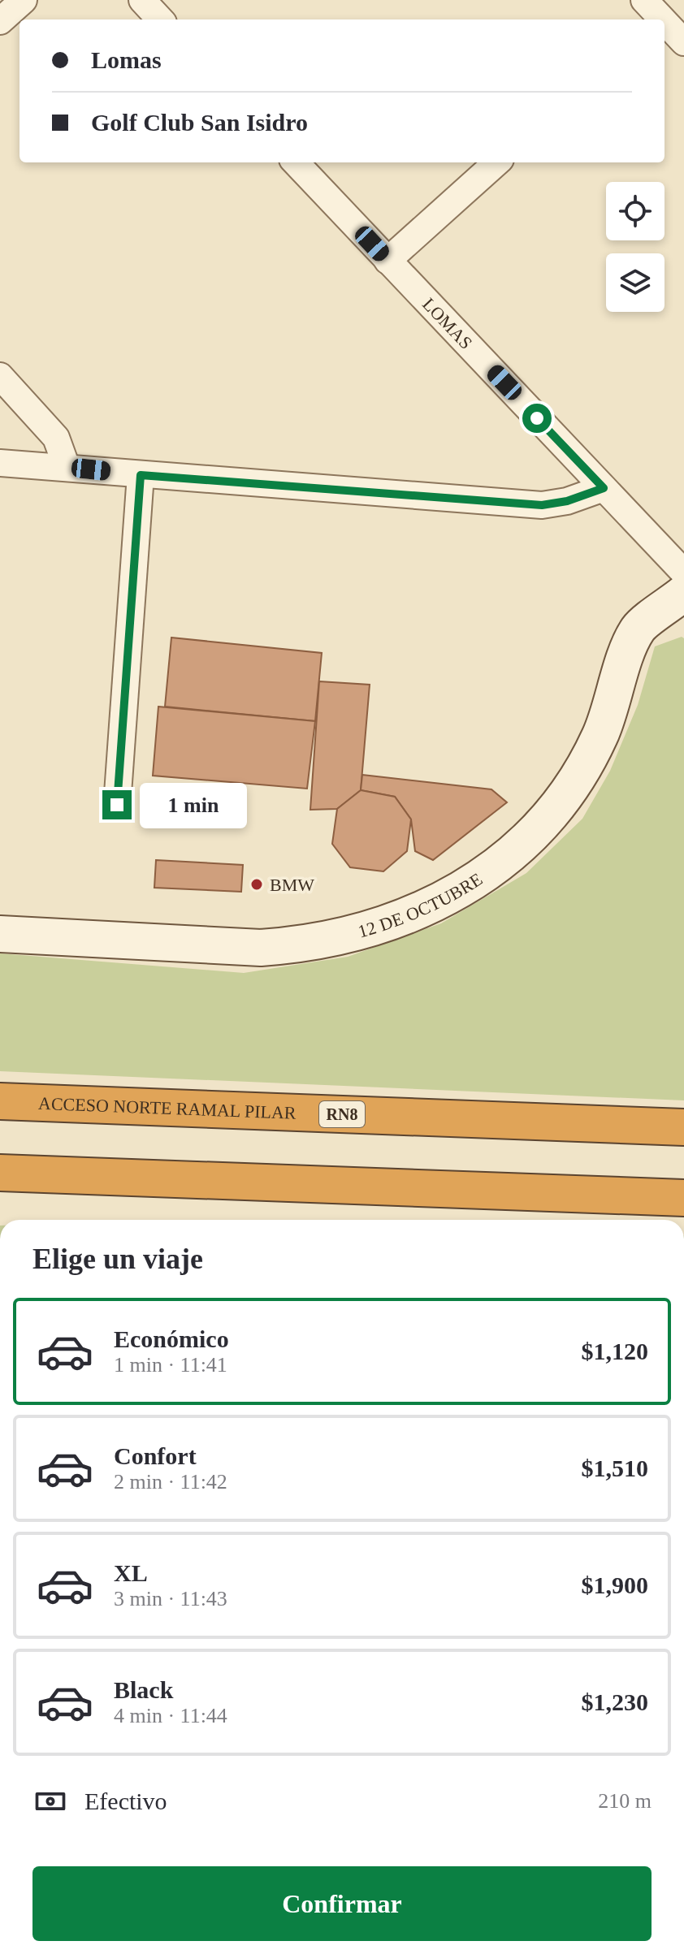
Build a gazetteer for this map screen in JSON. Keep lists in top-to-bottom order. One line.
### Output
{"streets":{"highway":["ACCESO NORTE RAMAL PILAR","RN8"],"street":["LOMAS","12 DE OCTUBRE"]},"places":["BMW"],"page":{"banner":["Lomas","Golf Club San Isidro"],"bubble":"1 min","heading":"Elige un viaje","list":[{"name":"Económico","note":"1 min · 11:41","value":"$1,120"},{"name":"Confort","note":"2 min · 11:42","value":"$1,510"},{"name":"XL","note":"3 min · 11:43","value":"$1,900"},{"name":"Black","note":"4 min · 11:44","value":"$1,230"}],"pay":["Efectivo","210 m"],"buttons":"Confirmar"}}
